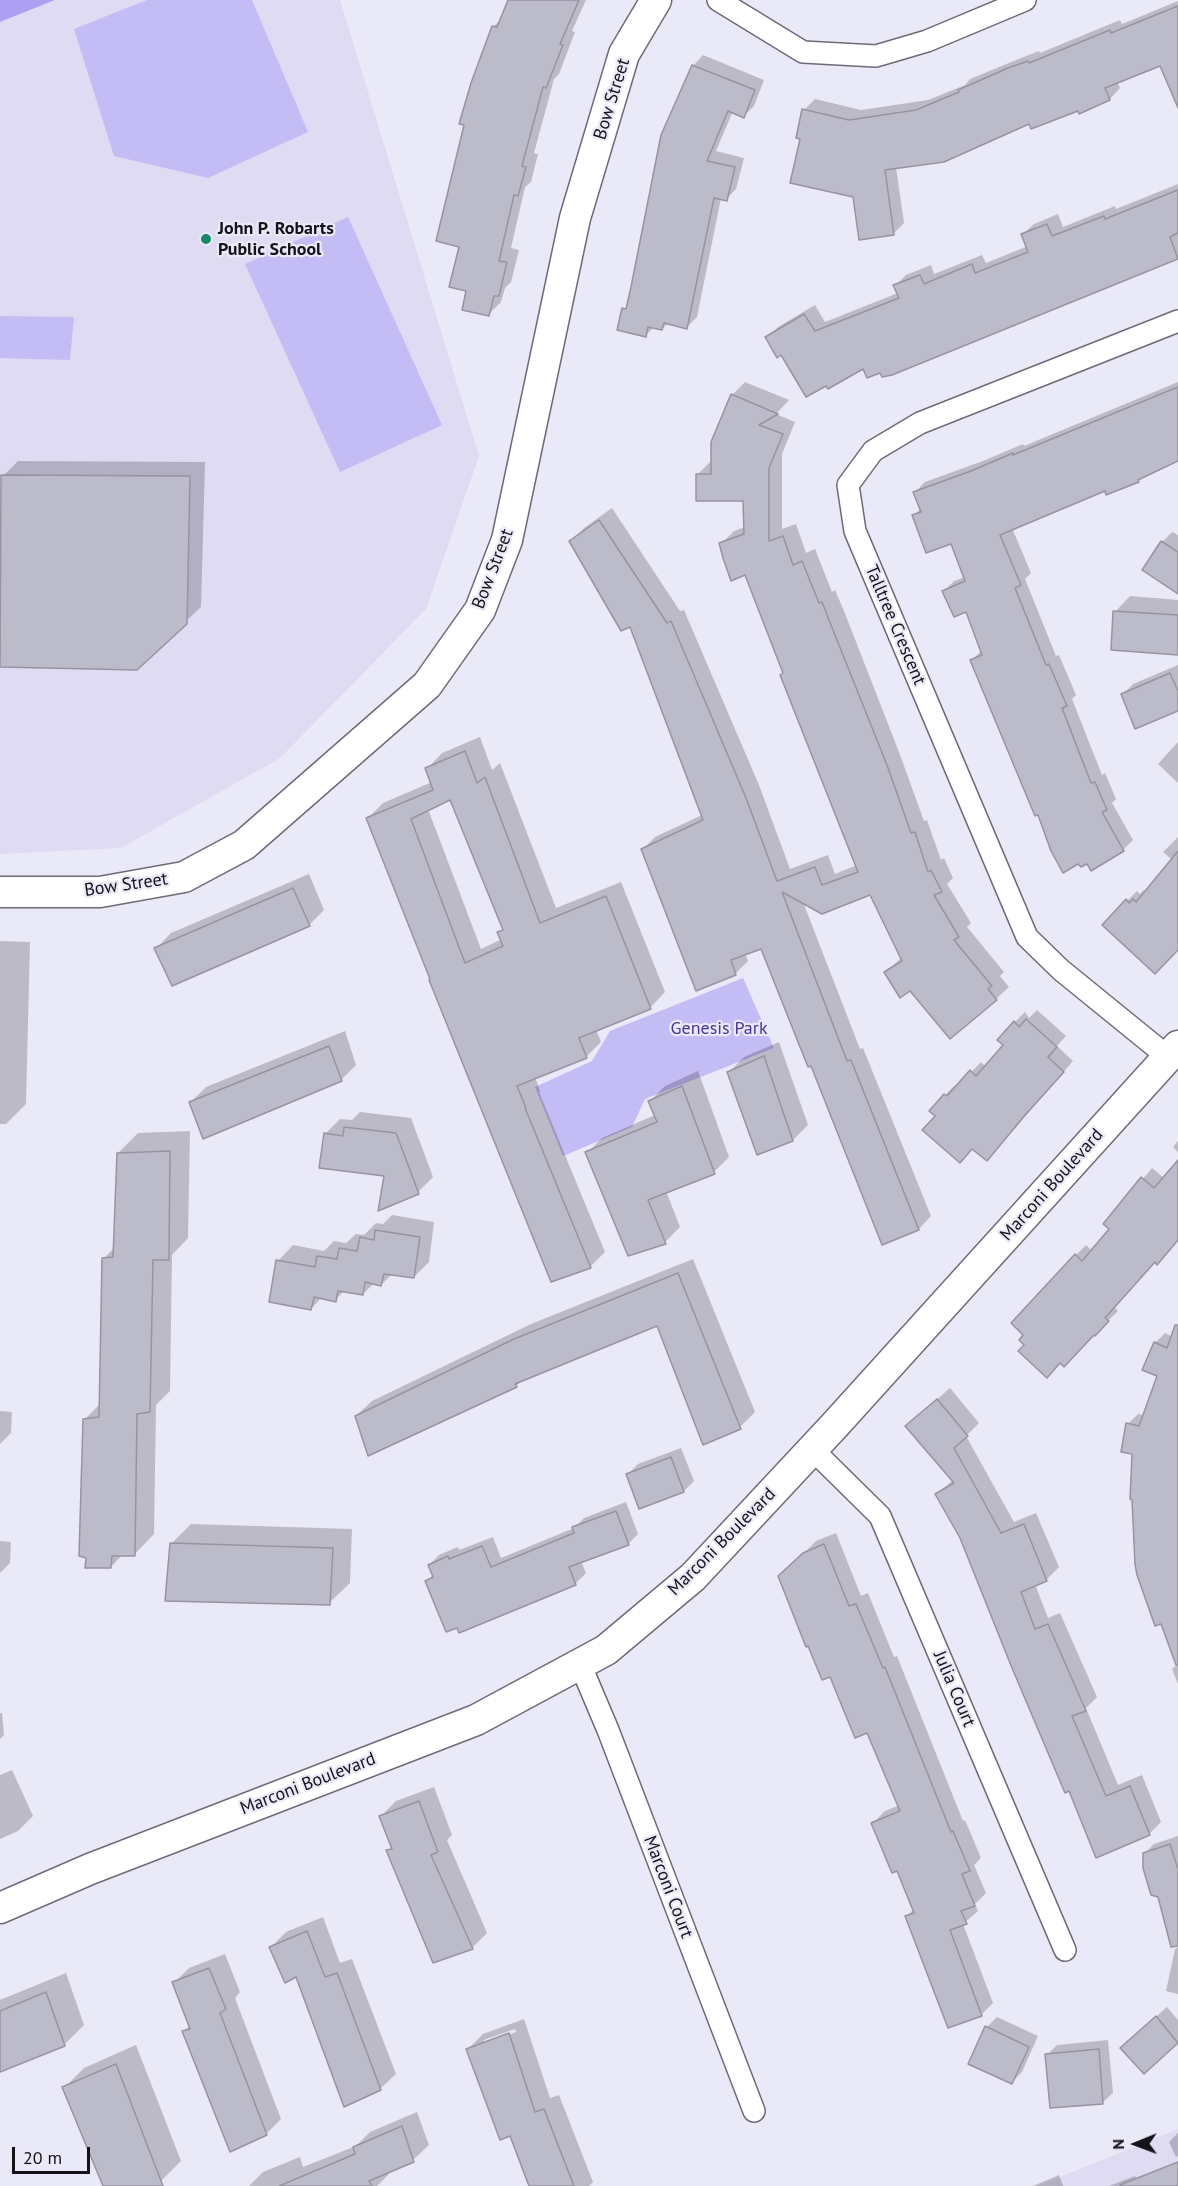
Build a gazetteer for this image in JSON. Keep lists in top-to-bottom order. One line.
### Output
{"streets":{"street":["Bow Street","Talltree Crescent","Marconi Boulevard","Julia Court","Marconi Court"]},"crossings":[["Talltree Crescent","Marconi Boulevard"],["Marconi Boulevard","Julia Court"],["Marconi Boulevard","Marconi Court"]],"parks":["Genesis Park"],"places":["John P. Robarts Public School"],"scale_bar":"20 m","north":"left"}
